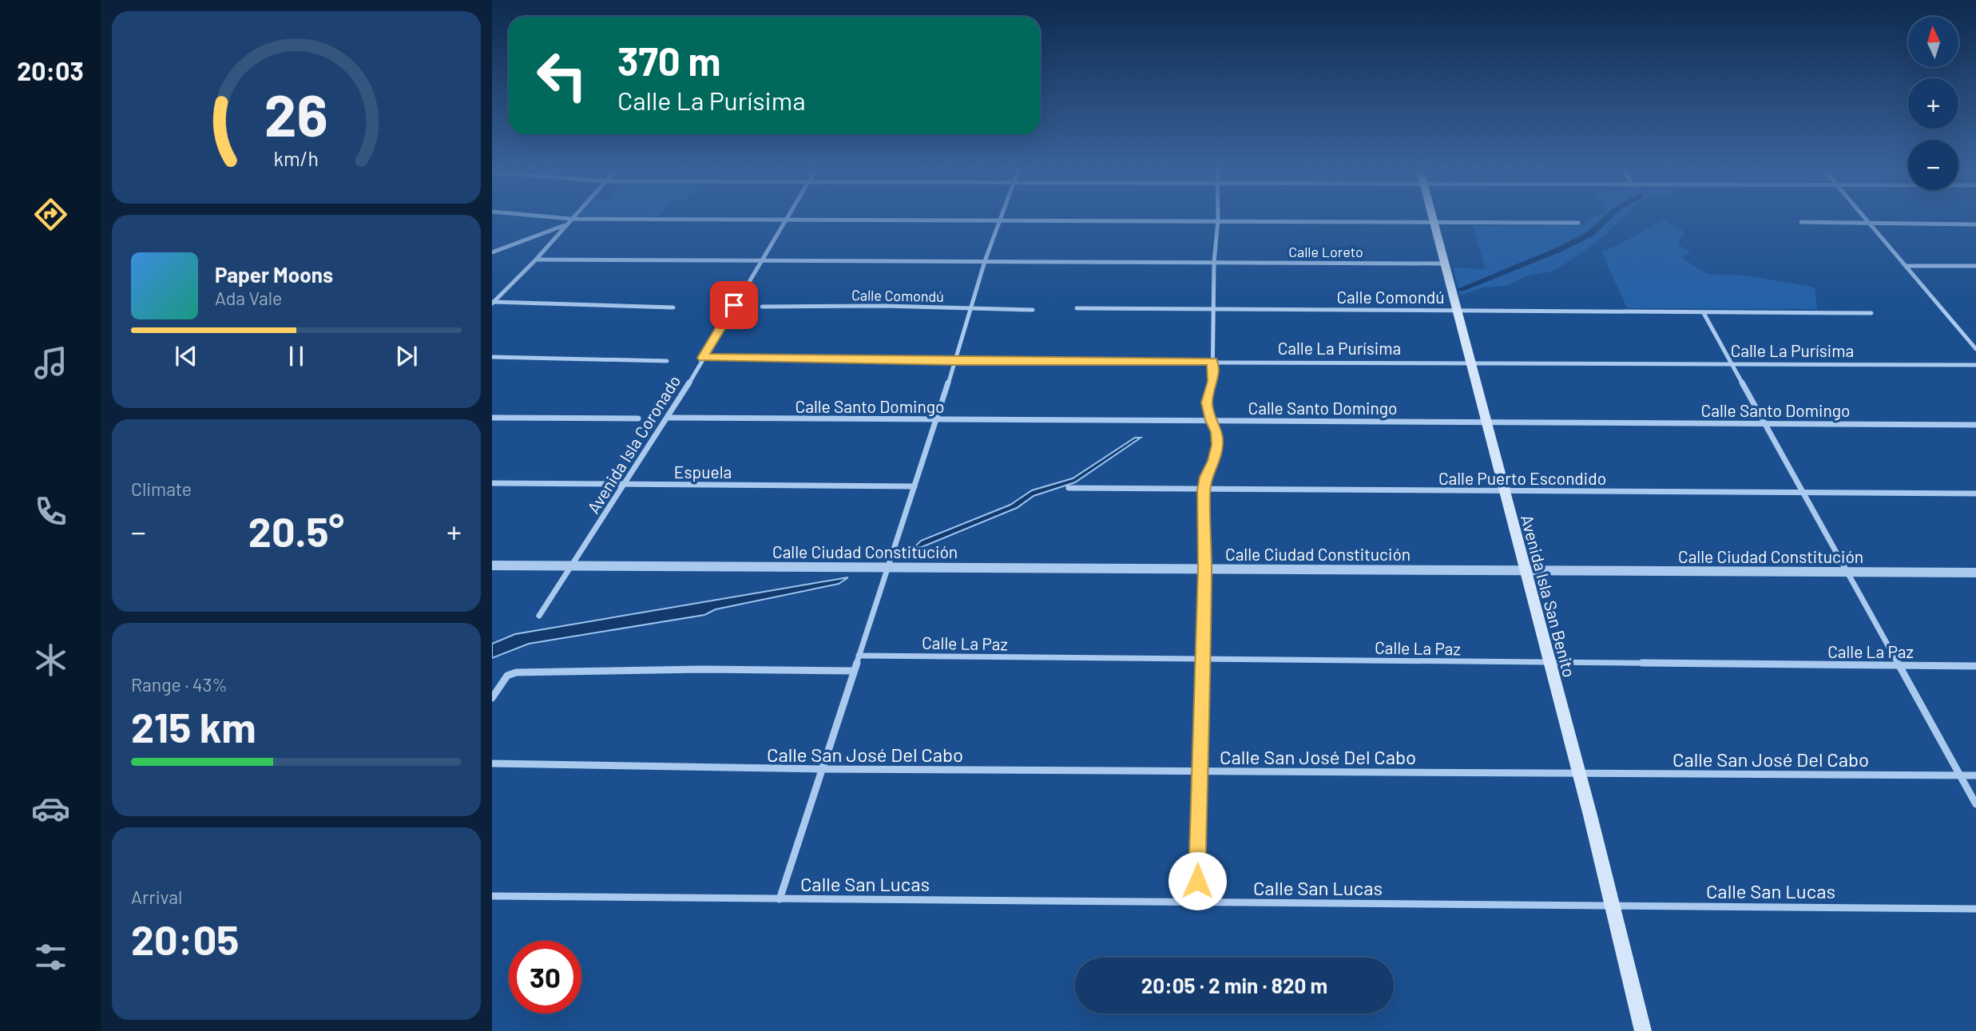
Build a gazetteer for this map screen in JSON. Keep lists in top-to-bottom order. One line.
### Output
{"streets":{"main road":["Avenida Isla San Benito"],"street":["Calle Loreto","Calle Comondú","Calle La Purísima","Calle Santo Domingo","Avenida Isla Coronado","Espuela","Calle Puerto Escondido","Calle Ciudad Constitución","Calle La Paz","Calle San José Del Cabo","Calle San Lucas"]},"crossings":[["Calle Loreto","Avenida Isla Coronado"],["Calle Loreto","Avenida Isla San Benito"],["Calle Comondú","Avenida Isla San Benito"],["Calle La Purísima","Avenida Isla Coronado"],["Calle La Purísima","Avenida Isla San Benito"],["Calle Santo Domingo","Avenida Isla Coronado"],["Calle Santo Domingo","Avenida Isla San Benito"],["Avenida Isla Coronado","Espuela"],["Avenida Isla Coronado","Calle Ciudad Constitución"],["Calle Puerto Escondido","Avenida Isla San Benito"],["Calle Ciudad Constitución","Avenida Isla San Benito"],["Avenida Isla San Benito","Calle La Paz"],["Avenida Isla San Benito","Calle San José Del Cabo"],["Avenida Isla San Benito","Calle San Lucas"]],"north":"top","page":{"tabs":"20:03","map_buttons":["+","−"],"turn":["370 m","Calle La Purísima"],"song":["Paper Moons","Ada Vale"],"tile":["Climate",["Range · 43%","215 km"],["Arrival","20:05"]],"heat":["−","20.5°","+"],"limit":"30","trip":"20:05 · 2 min · 820 m","gauge":["26","km/h"]}}
